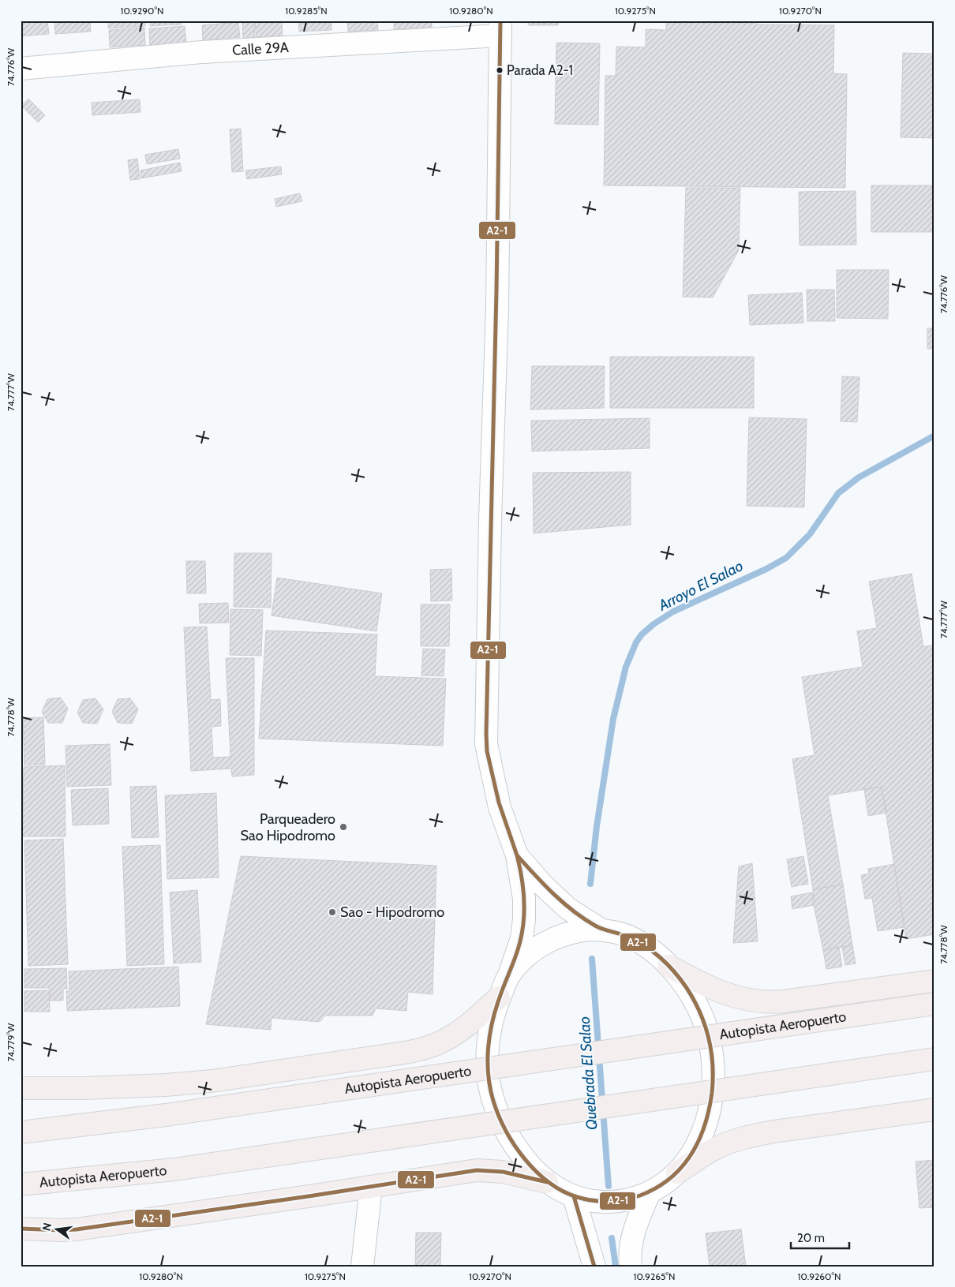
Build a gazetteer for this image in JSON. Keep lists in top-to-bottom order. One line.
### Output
{"streets":{"highway":["Autopista Aeropuerto"],"street":["Calle 29A"]},"water":["Arroyo El Salao","Quebrada El Salao"],"places":["Parada A2-1","Parqueadero Sao Hipodromo","Sao - Hipodromo"],"lines":["transit line A2-1"],"scale_bar":"20 m","north":"left","coordinates":["10.9290°N","10.9285°N","10.9280°N","10.9275°N","10.9270°N","74.776°W","74.777°W","74.778°W","74.779°W","10.9265°N","10.9260°N"]}
